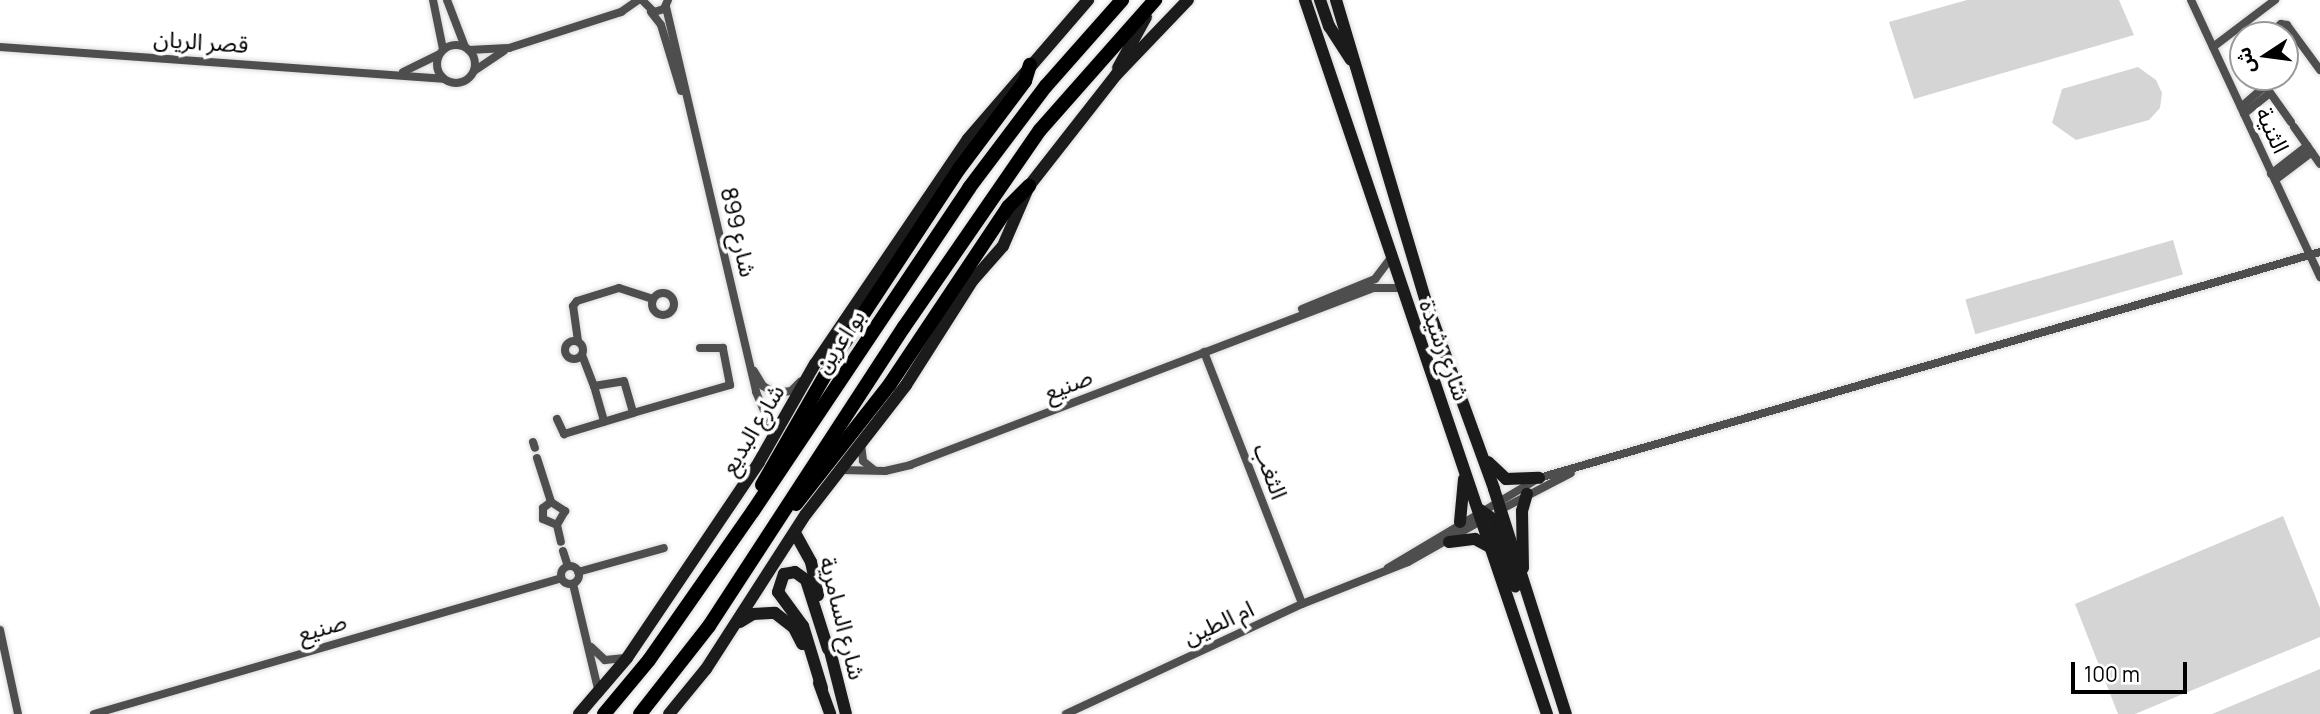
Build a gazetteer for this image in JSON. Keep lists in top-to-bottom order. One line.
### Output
{"streets":{"highway":["بو اعرين"],"street":["قصر الريان","الثنية","شارع 899","شارع رشيدة","صنيع","شارع البديع","الثغب","شارع السامرية","ام الطين"]},"crossings":[["شارع 899","شارع البديع"],["شارع رشيدة","صنيع"],["شارع رشيدة","ام الطين"],["صنيع","الثغب"],["الثغب","ام الطين"]],"scale_bar":"100 m","north":"left"}
